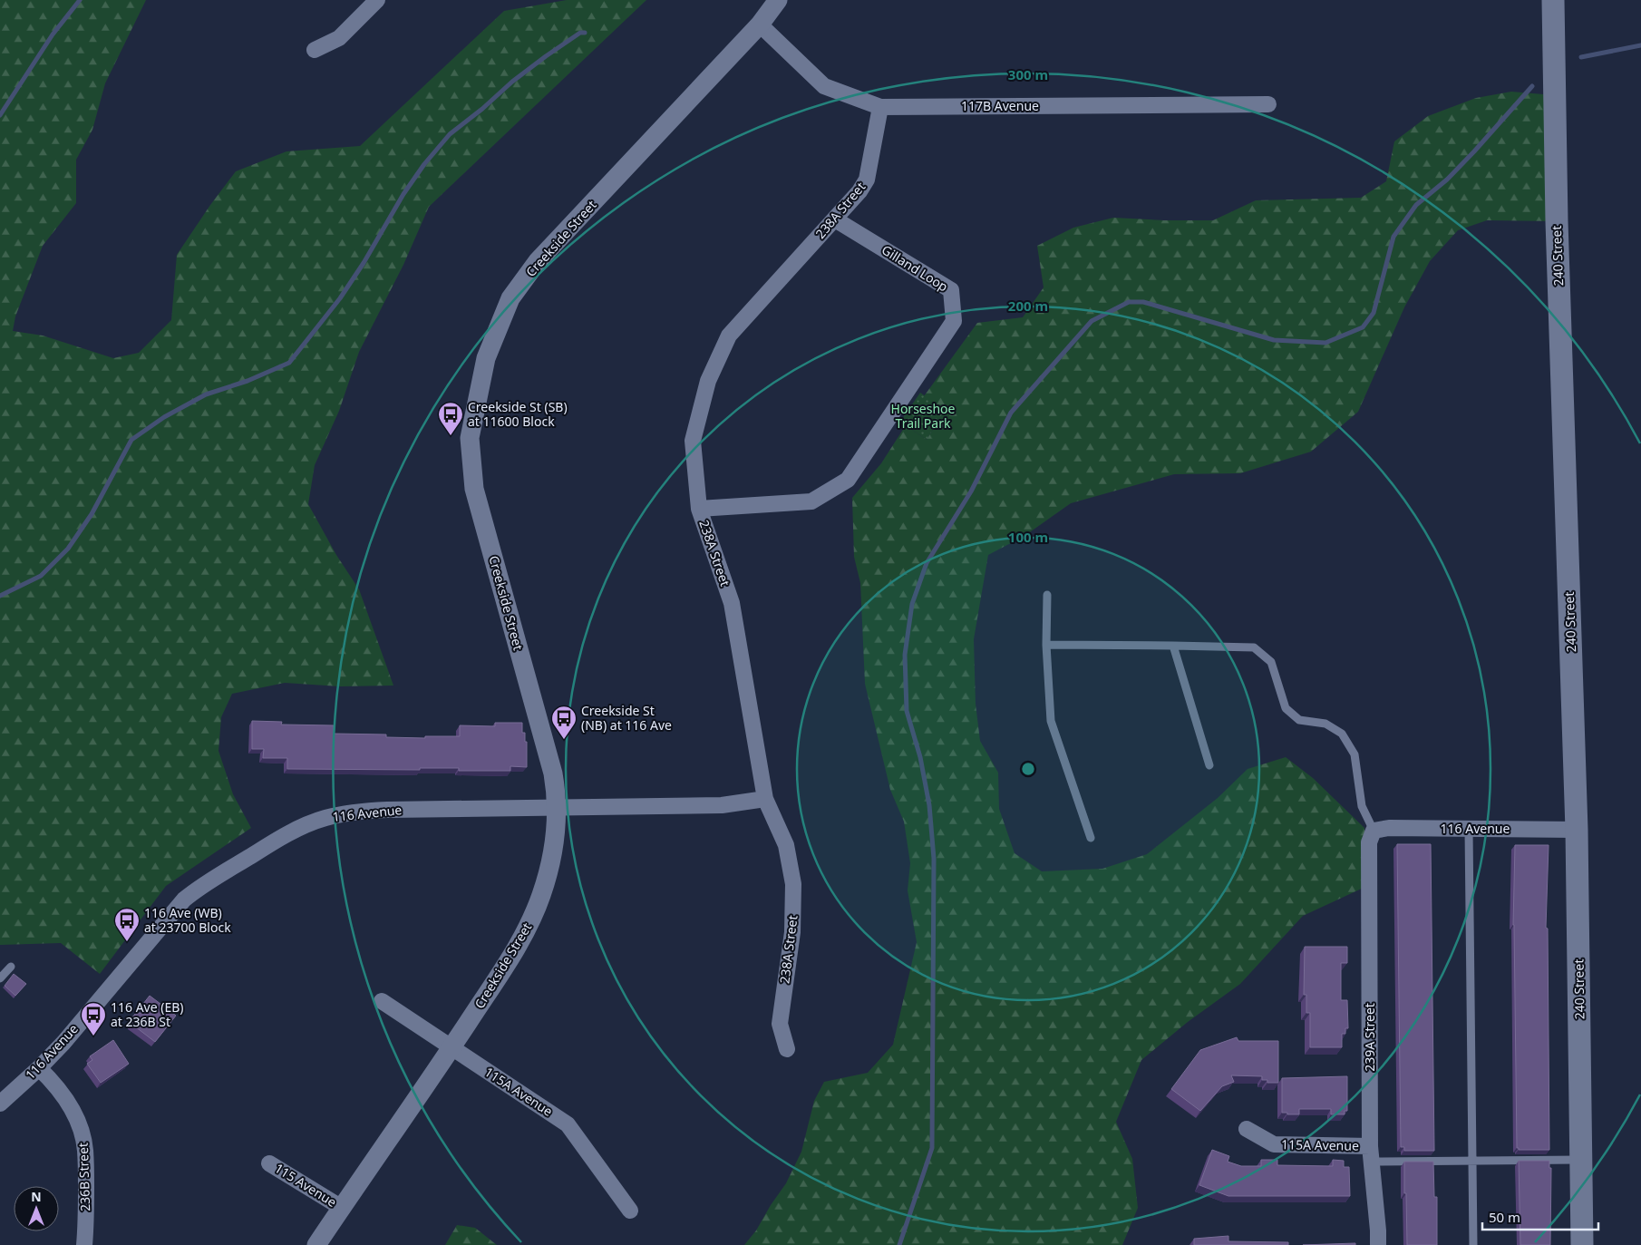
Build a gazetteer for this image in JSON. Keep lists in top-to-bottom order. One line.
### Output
{"streets":{"main road":["240 Street"],"street":["117B Avenue","238A Street","Creekside Street","Gilland Loop","116 Avenue","239A Street","115A Avenue","236B Street","115 Avenue"]},"crossings":[["117B Avenue","238A Street"],["117B Avenue","Creekside Street"],["238A Street","Gilland Loop"],["238A Street","116 Avenue"],["Creekside Street","116 Avenue"],["Creekside Street","115A Avenue"],["Creekside Street","115 Avenue"],["240 Street","116 Avenue"],["116 Avenue","239A Street"],["116 Avenue","236B Street"],["239A Street","115A Avenue"]],"parks":["Horseshoe Trail Park"],"places":{"bus stop":["Creekside St (SB) at 11600 Block","Creekside St (NB) at 116 Ave","116 Ave (WB) at 23700 Block","116 Ave (EB) at 236B St"]},"scale_bar":"50 m","north":"top","rings":["300 m","200 m","100 m"]}
